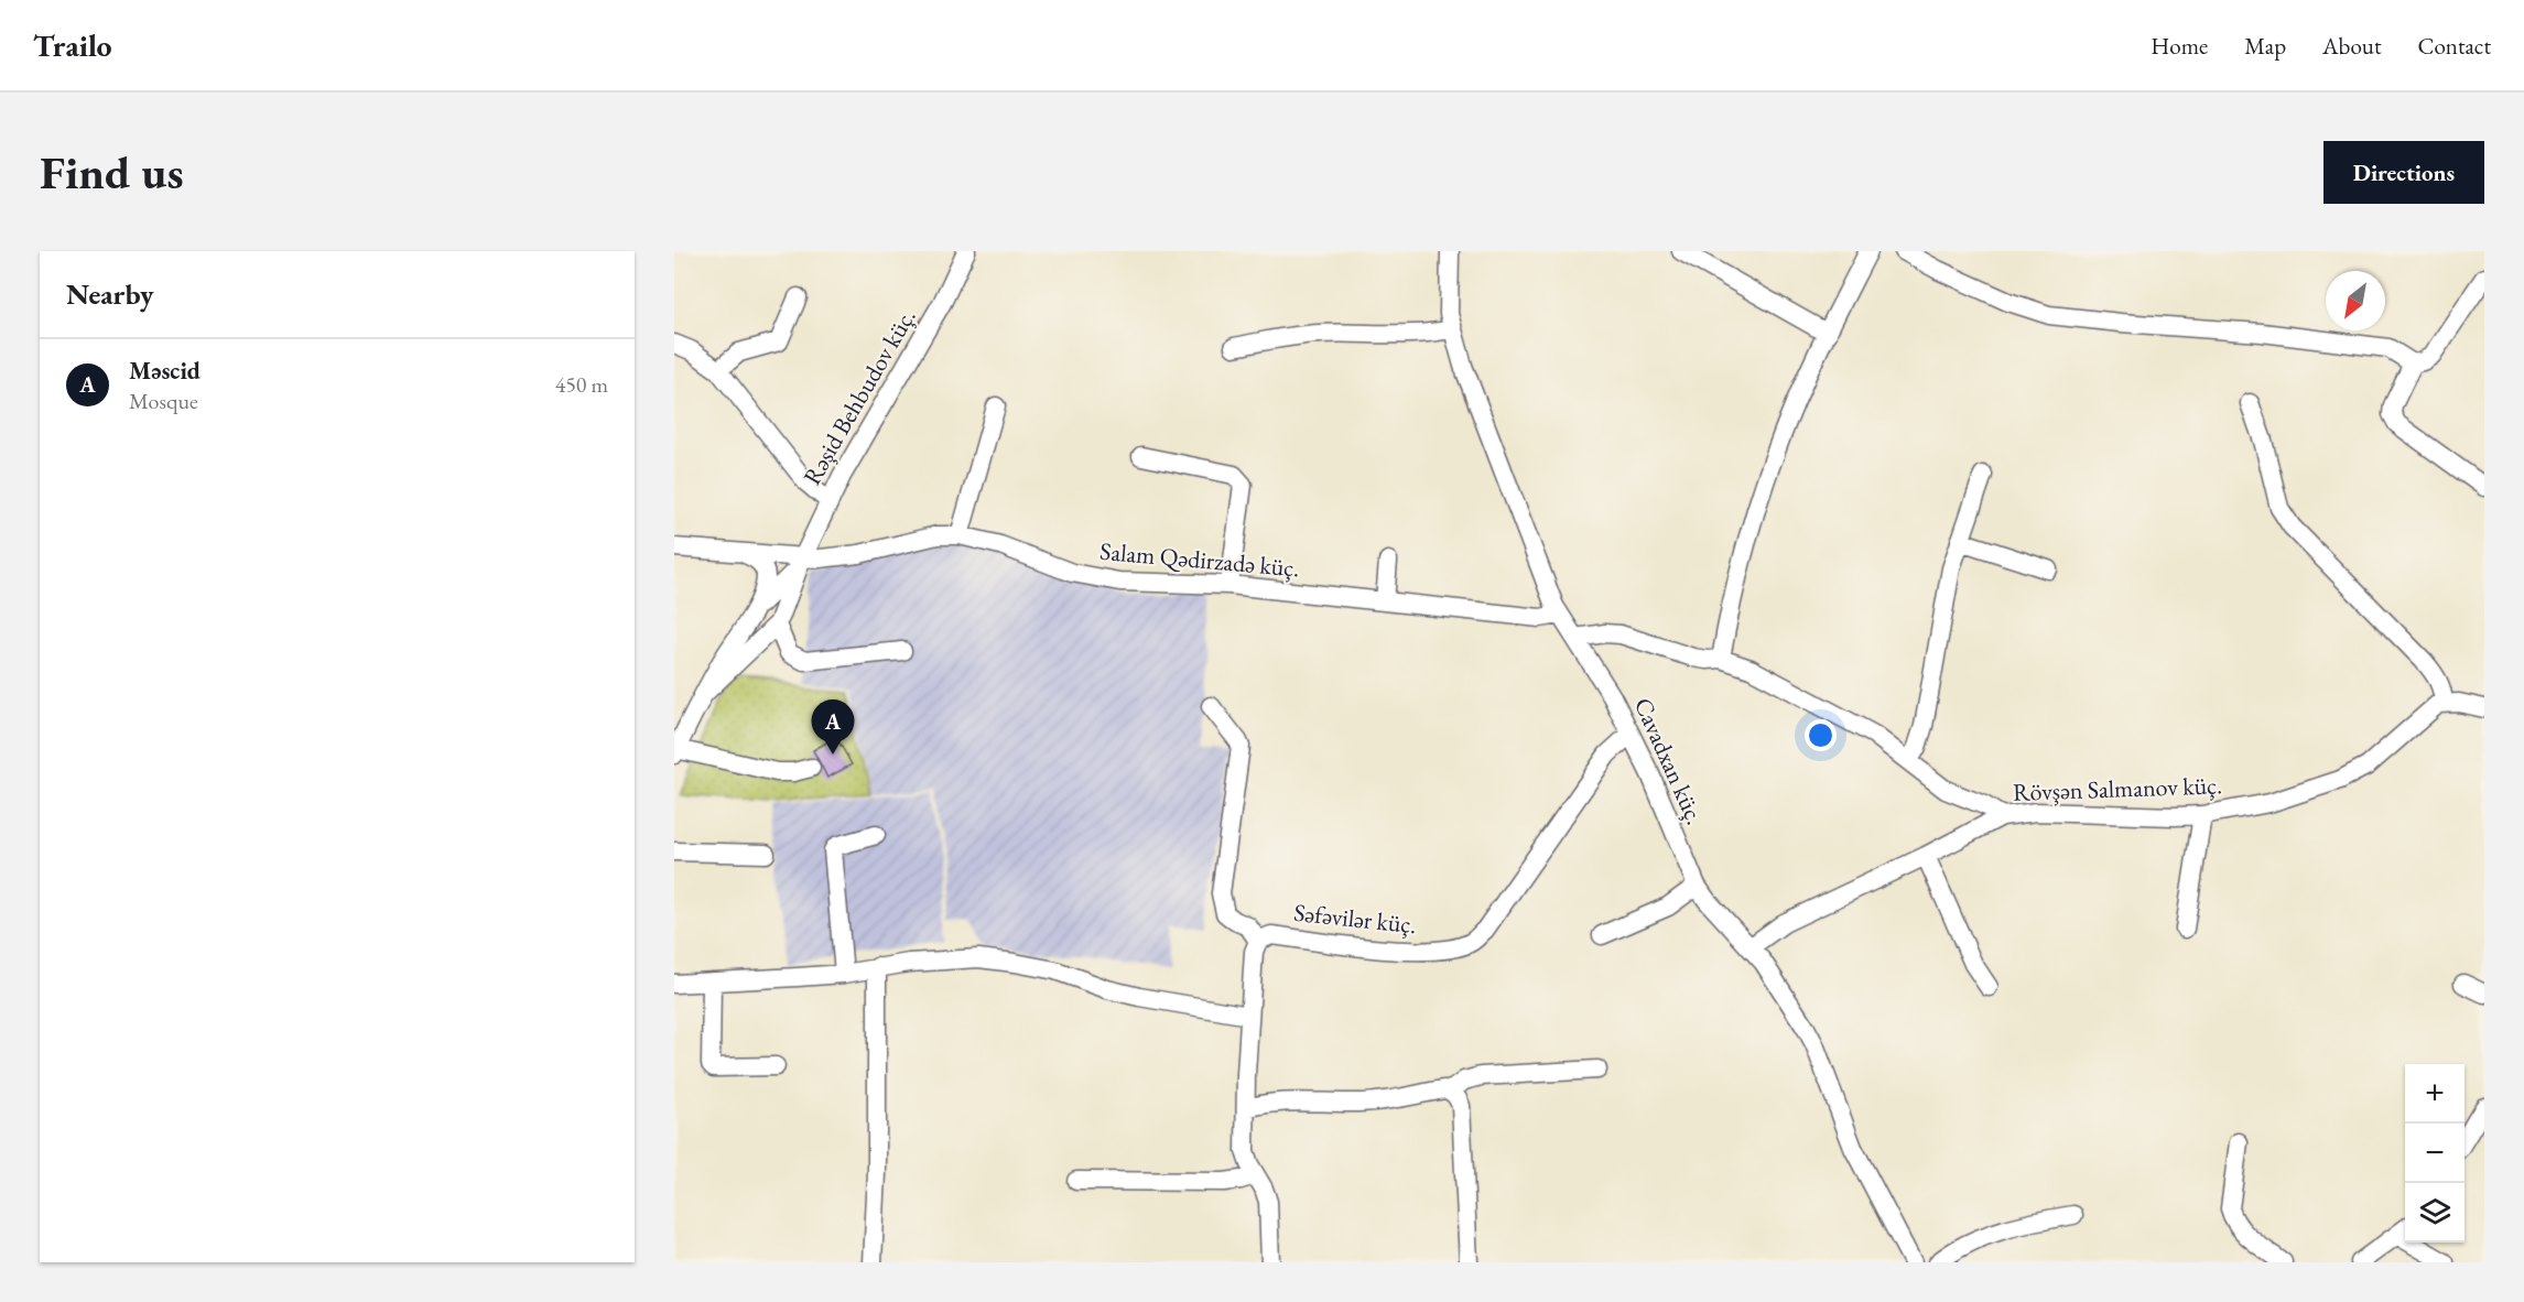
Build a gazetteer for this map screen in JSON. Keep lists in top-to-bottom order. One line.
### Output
{"streets":{"street":["Rəşid Behbudov küç.","Salam Qədirzadə küç.","Cavadxan küç.","Rövşən Salmanov küç.","Səfəvilər küç."]},"crossings":[["Rəşid Behbudov küç.","Salam Qədirzadə küç."],["Salam Qədirzadə küç.","Cavadxan küç."],["Cavadxan küç.","Rövşən Salmanov küç."],["Cavadxan küç.","Səfəvilər küç."]],"north":"bottom left","page":{"header":"Trailo","nav":["Home","Map","About","Contact"],"buttons":"Directions","title":"Find us","heading":"Nearby","list":[{"mark":"A","name":"Məscid","note":"Mosque","value":"450 m"}],"pins":"A","map_buttons":["+","−"]}}
